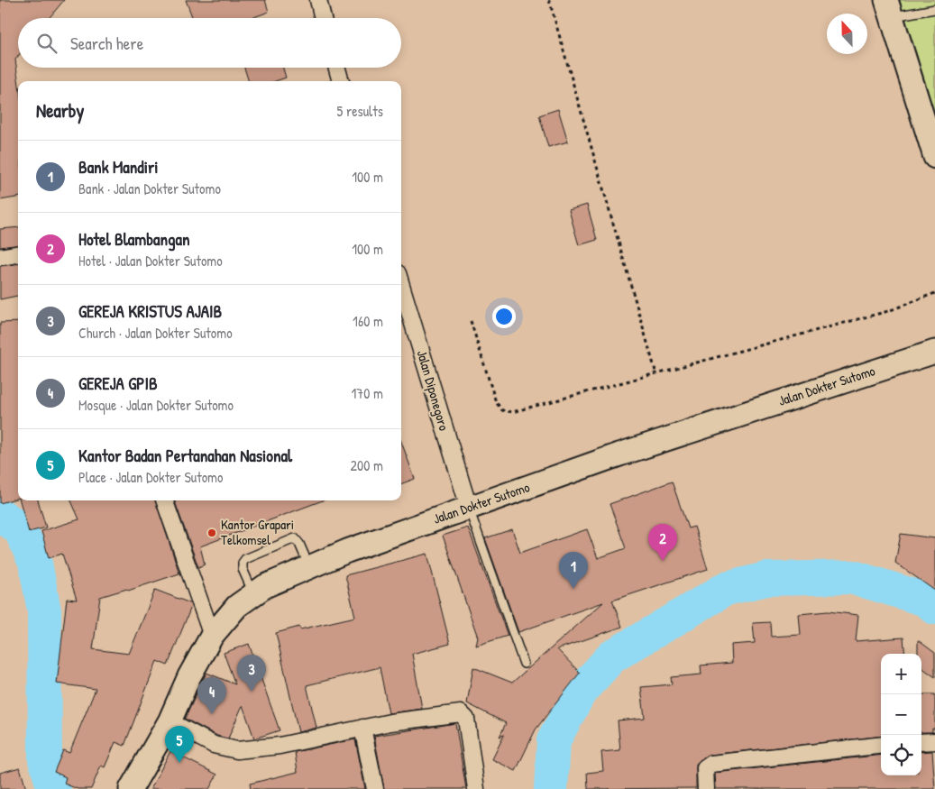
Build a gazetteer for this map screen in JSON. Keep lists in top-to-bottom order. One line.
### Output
{"streets":{"main road":["Jalan Dokter Sutomo"],"street":["Jalan Diponegoro"]},"crossings":[["Jalan Dokter Sutomo","Jalan Diponegoro"]],"places":["Kantor Grapari Telkomsel"],"north":"top","page":{"search":"Search here","heading":["Nearby","5 results"],"list":[{"mark":"1","name":"Bank Mandiri","note":"Bank · Jalan Dokter Sutomo","value":"100 m"},{"mark":"2","name":"Hotel Blambangan","note":"Hotel · Jalan Dokter Sutomo","value":"100 m"},{"mark":"3","name":"GEREJA KRISTUS AJAIB","note":"Church · Jalan Dokter Sutomo","value":"160 m"},{"mark":"4","name":"GEREJA GPIB","note":"Mosque · Jalan Dokter Sutomo","value":"170 m"},{"mark":"5","name":"Kantor Badan Pertanahan Nasional","note":"Place · Jalan Dokter Sutomo","value":"200 m"}],"pins":["2","1","3","4","5"],"map_buttons":["+","−"]}}
